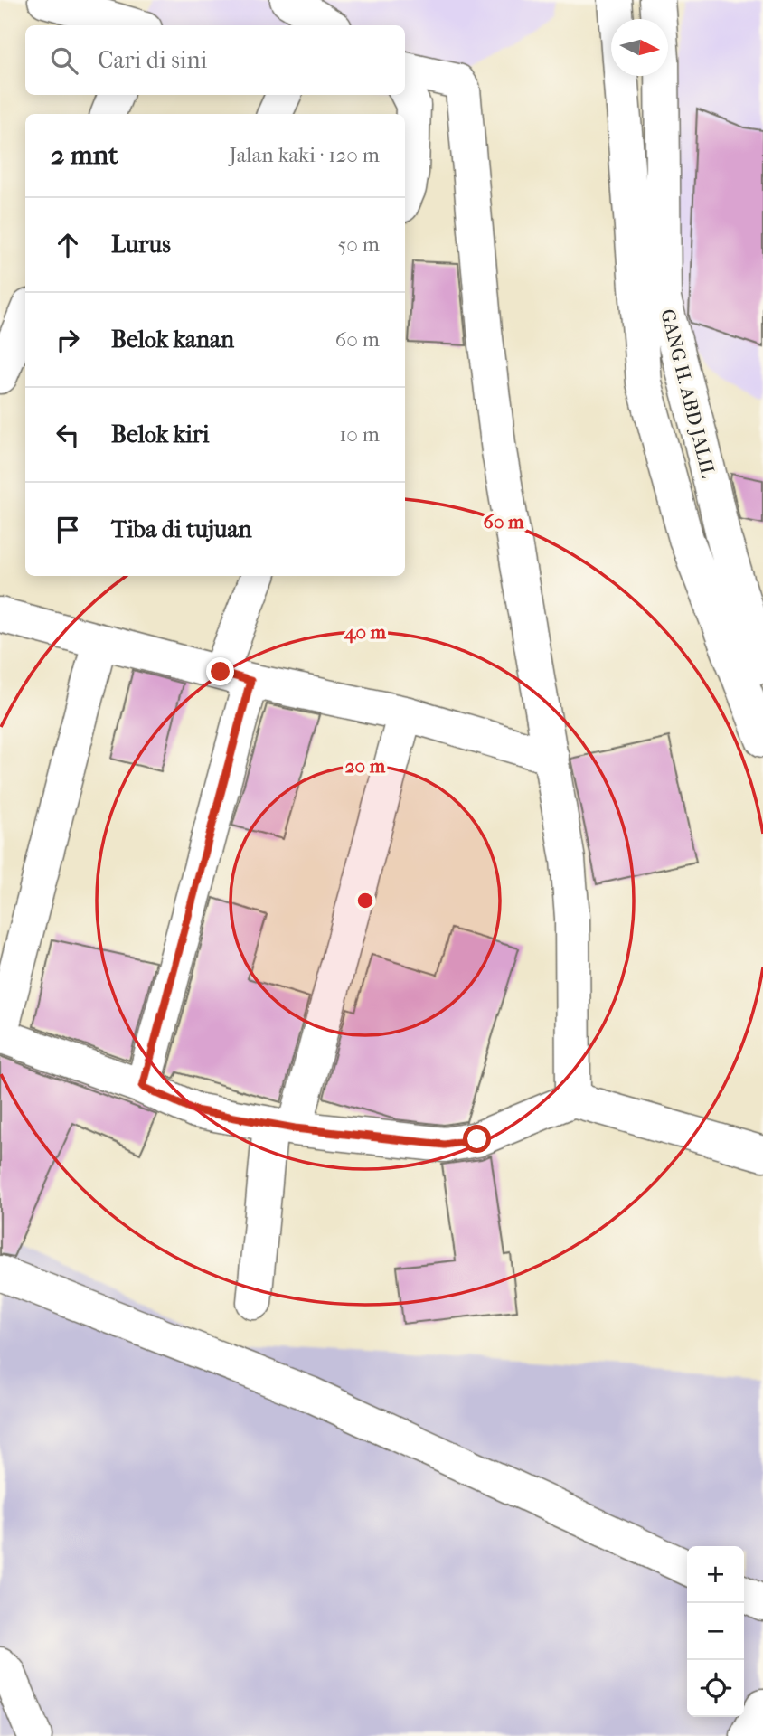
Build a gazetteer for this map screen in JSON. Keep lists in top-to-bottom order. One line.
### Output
{"streets":{"street":["GANG H. ABD JALIL"]},"north":"right","page":{"search":"Cari di sini","heading":["2 mnt","Jalan kaki · 120 m"],"list":[["Lurus","50 m"],["Belok kanan","60 m"],["Belok kiri","10 m"],"Tiba di tujuan"],"map_buttons":["+","−"]},"rings":["60 m","40 m","20 m"]}
